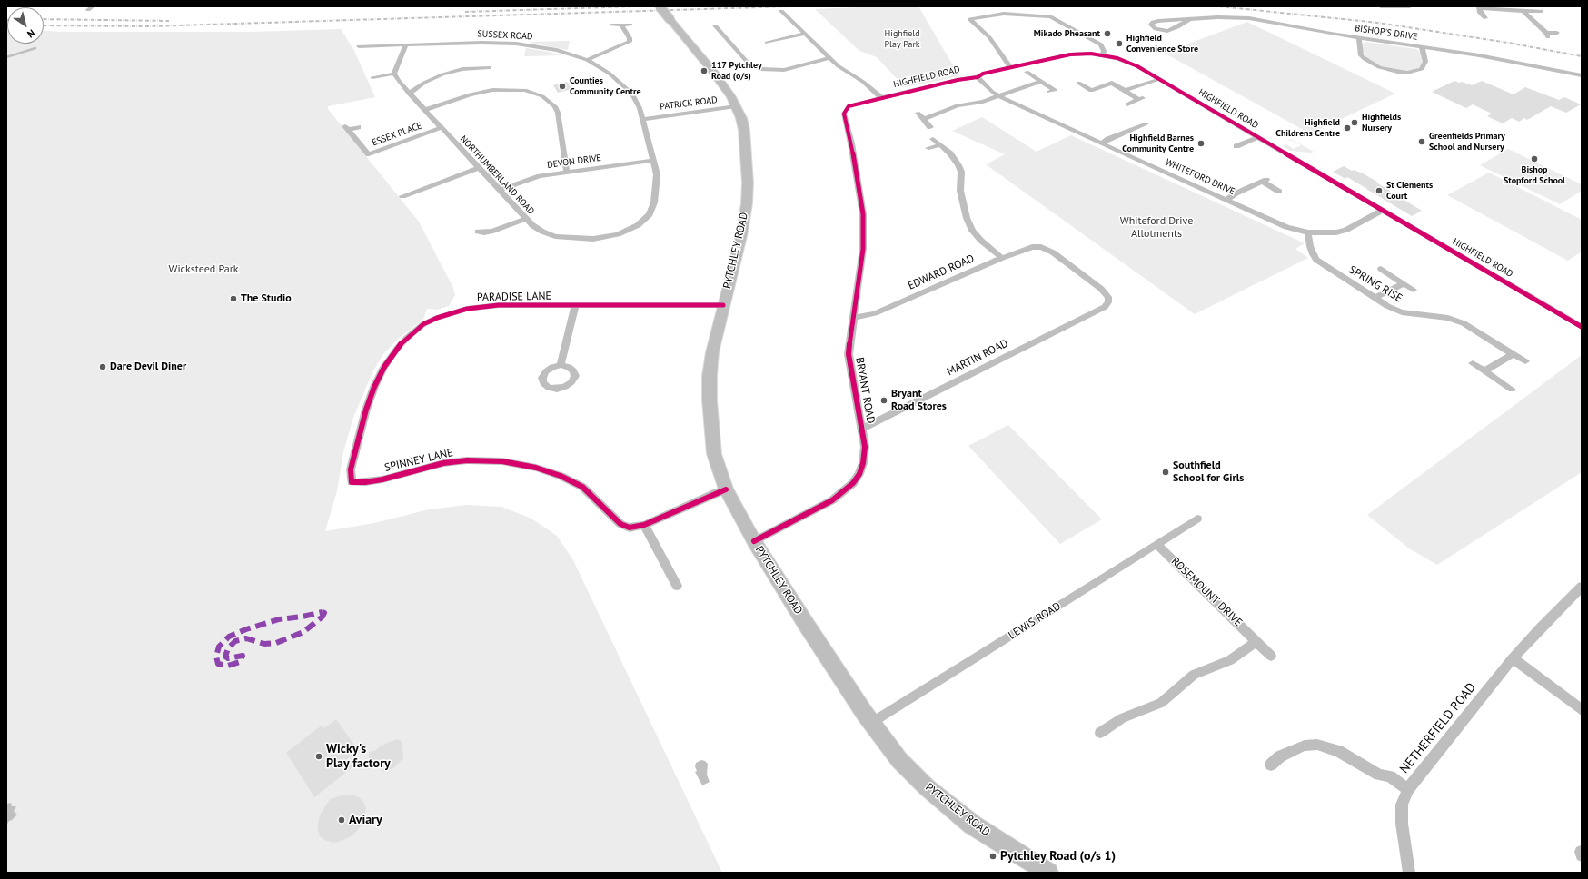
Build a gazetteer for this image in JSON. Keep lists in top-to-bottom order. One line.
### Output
{"streets":{"main road":["PYTCHLEY ROAD"],"street":["BISHOP'S DRIVE","SUSSEX ROAD","HIGHFIELD ROAD","PATRICK ROAD","ESSEX PLACE","DEVON DRIVE","NORTHUMBERLAND ROAD","WHITEFORD DRIVE","EDWARD ROAD","SPRING RISE","PARADISE LANE","MARTIN ROAD","BRYANT ROAD","SPINNEY LANE","ROSEMOUNT DRIVE","LEWIS ROAD","NETHERFIELD ROAD"]},"crossings":[["SUSSEX ROAD","PATRICK ROAD"],["SUSSEX ROAD","NORTHUMBERLAND ROAD"],["HIGHFIELD ROAD","WHITEFORD DRIVE"],["HIGHFIELD ROAD","BRYANT ROAD"],["PATRICK ROAD","NORTHUMBERLAND ROAD"],["PATRICK ROAD","PYTCHLEY ROAD"],["ESSEX PLACE","NORTHUMBERLAND ROAD"],["DEVON DRIVE","NORTHUMBERLAND ROAD"],["WHITEFORD DRIVE","SPRING RISE"],["PYTCHLEY ROAD","PARADISE LANE"],["PYTCHLEY ROAD","BRYANT ROAD"],["PYTCHLEY ROAD","SPINNEY LANE"],["PYTCHLEY ROAD","LEWIS ROAD"],["EDWARD ROAD","MARTIN ROAD"],["EDWARD ROAD","BRYANT ROAD"],["PARADISE LANE","SPINNEY LANE"],["MARTIN ROAD","BRYANT ROAD"],["ROSEMOUNT DRIVE","LEWIS ROAD"]],"parks":["Highfield Play Park","Whiteford Drive Allotments","Wicksteed Park"],"places":["Mikado Pheasant","Highfield Convenience Store","117 Pytchley Road (o/s)","Counties Community Centre","Highfields Nursery","Highfield Childrens Centre","Greenfields Primary School and Nursery","Highfield Barnes Community Centre","Bishop Stopford School","St Clements Court","The Studio","Dare Devil Diner","Bryant Road Stores","Southfield School for Girls","Wicky's Play factory","Aviary","Pytchley Road (o/s 1)"],"north":"bottom right"}
